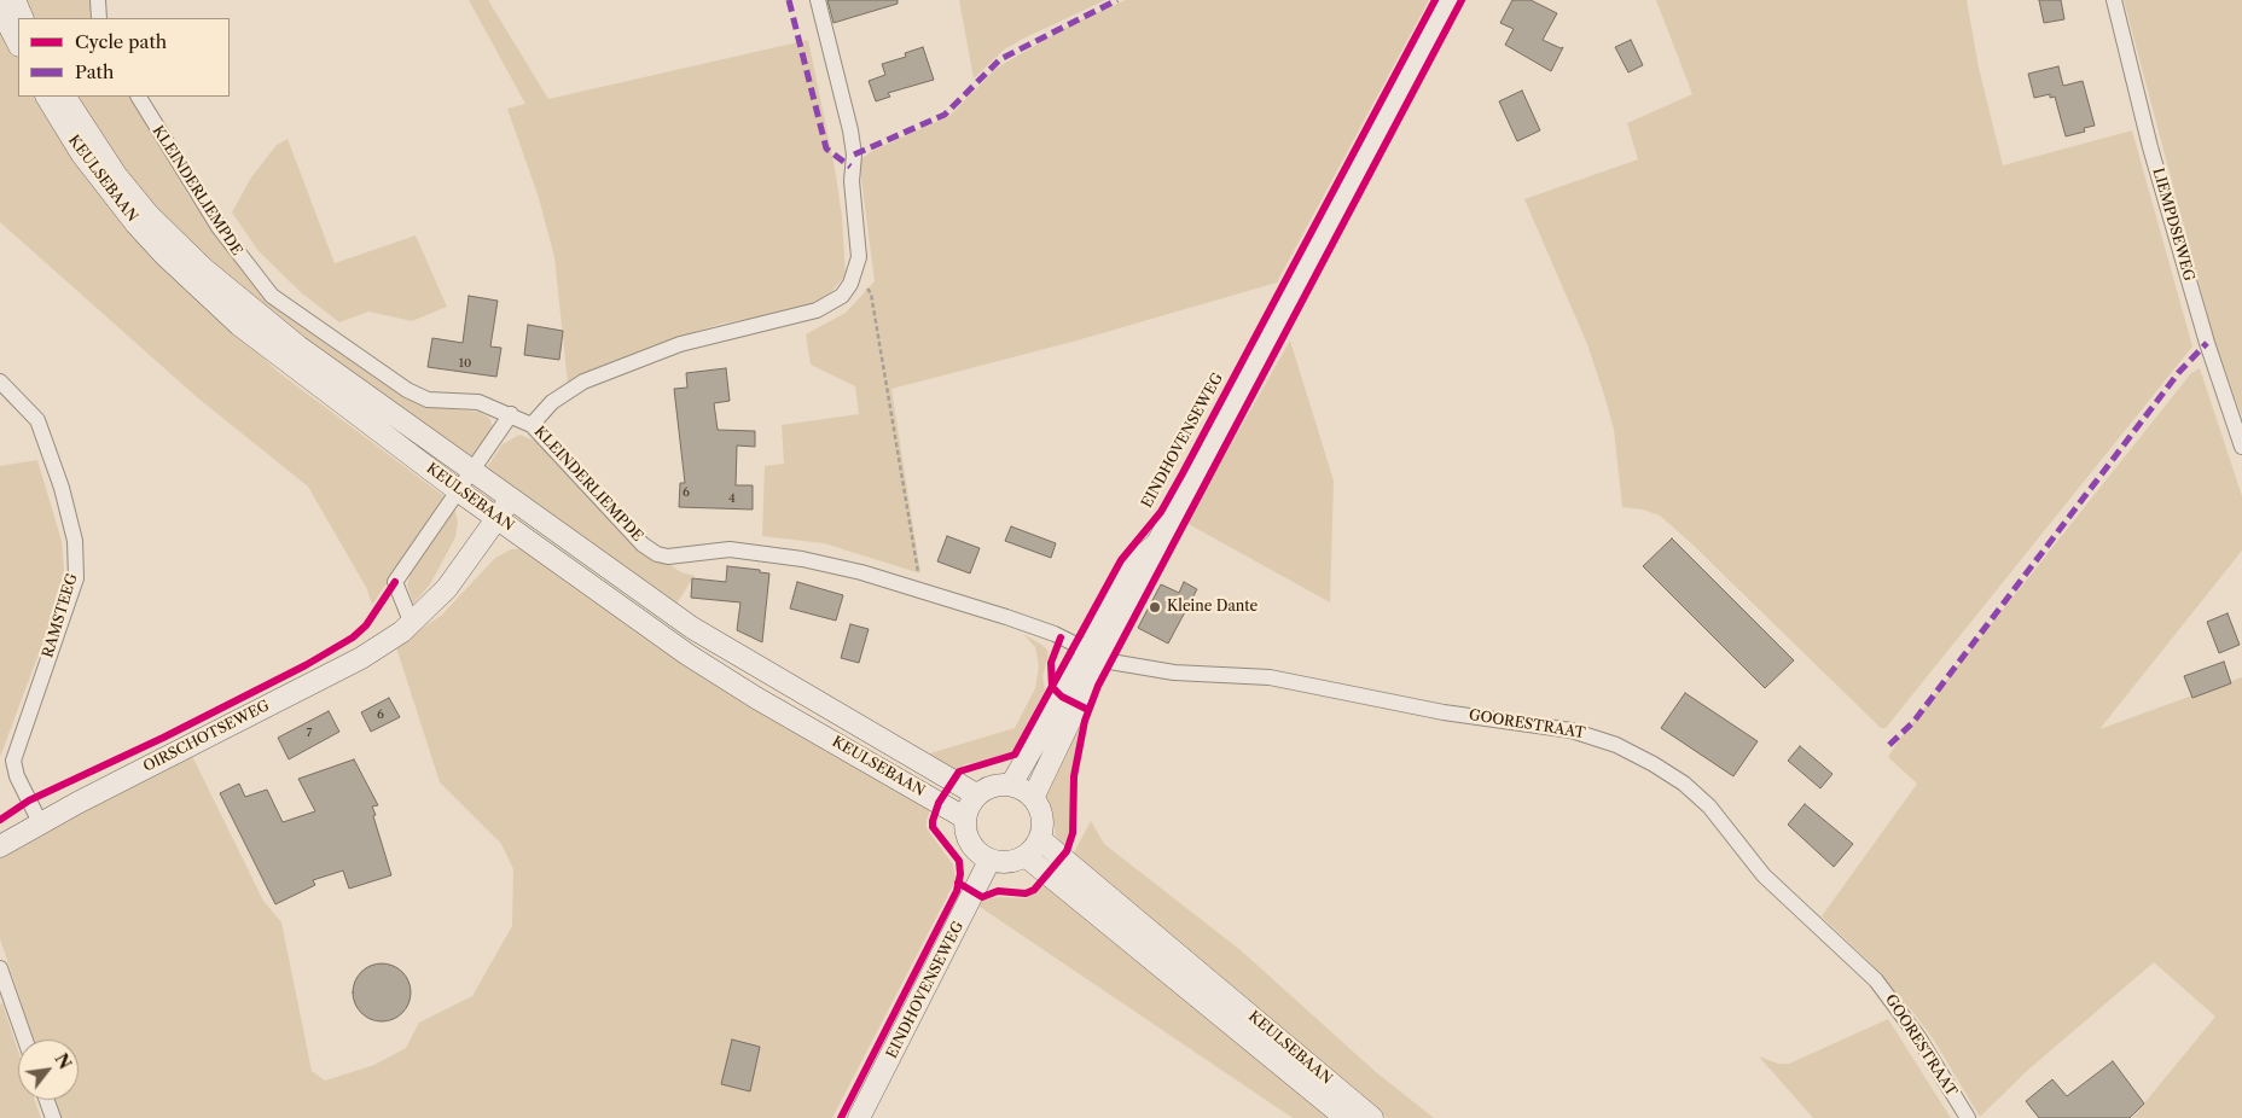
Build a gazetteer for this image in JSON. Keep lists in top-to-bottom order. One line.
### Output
{"streets":{"main road":["KEULSEBAAN","EINDHOVENSEWEG","OIRSCHOTSEWEG"],"street":["KLEINDERLIEMPDE","LIEMPDSEWEG","RAMSTEEG","GOORESTRAAT"]},"crossings":[["KEULSEBAAN","EINDHOVENSEWEG"],["KEULSEBAAN","OIRSCHOTSEWEG"],["KLEINDERLIEMPDE","EINDHOVENSEWEG"],["KLEINDERLIEMPDE","GOORESTRAAT"],["EINDHOVENSEWEG","GOORESTRAAT"],["RAMSTEEG","OIRSCHOTSEWEG"]],"places":["Kleine Dante"],"house_numbers":["10","6","4","6","7"],"legend":["Cycle path","Path"],"north":"top right"}
